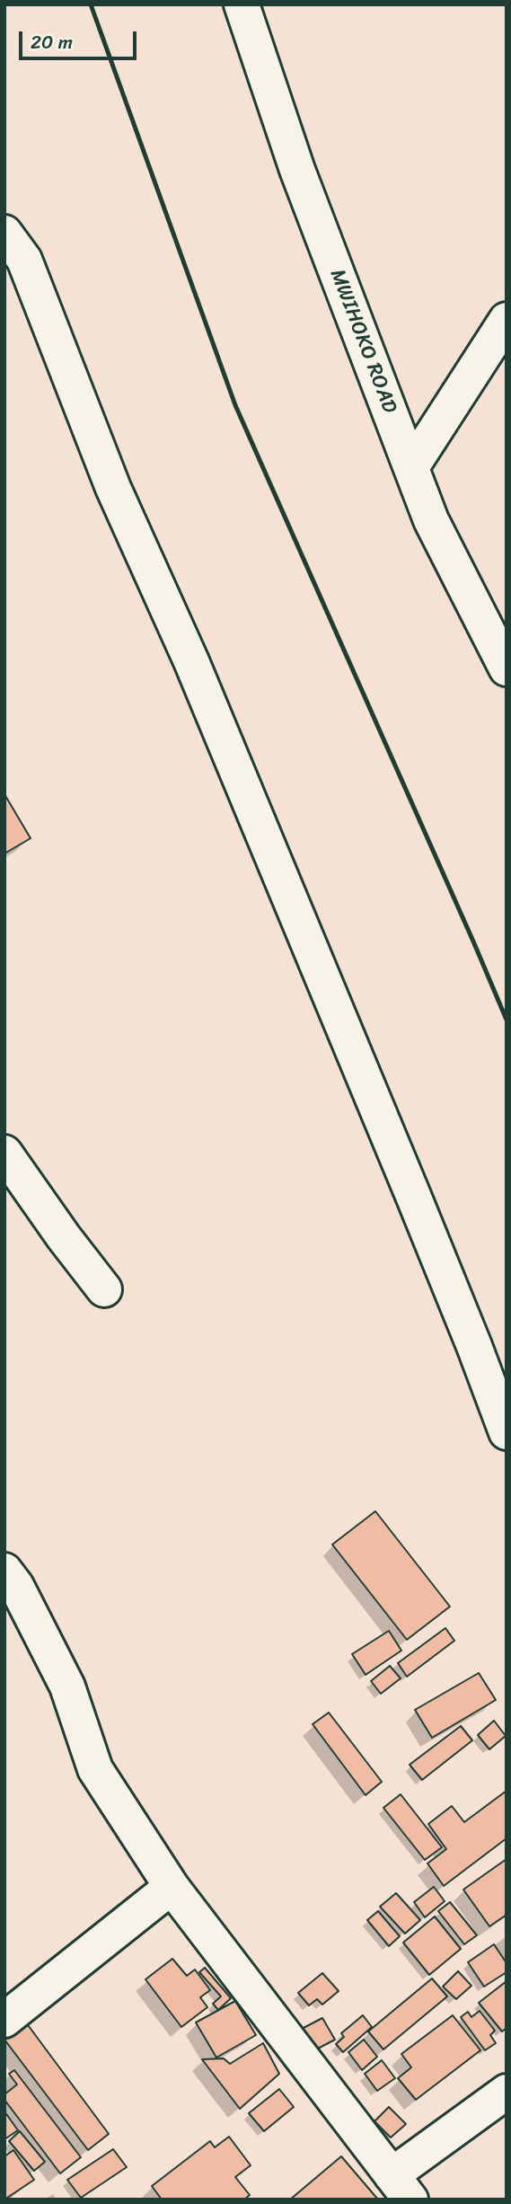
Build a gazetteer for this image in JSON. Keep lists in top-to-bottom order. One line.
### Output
{"streets":{"street":["MWIHOKO ROAD"]},"scale_bar":"20 m"}
